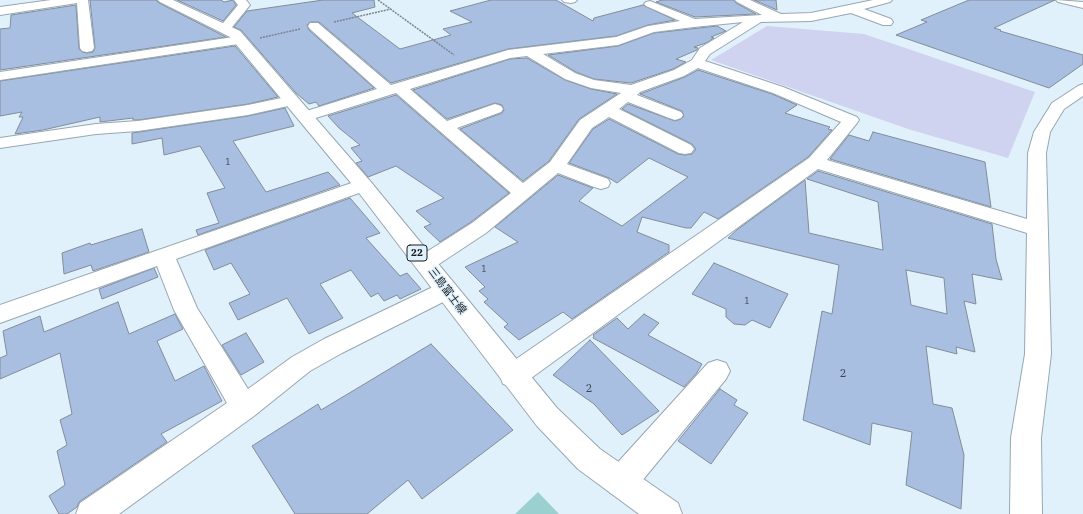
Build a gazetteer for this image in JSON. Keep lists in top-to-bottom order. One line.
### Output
{"streets":{"street":["22","三島富士線"]},"house_numbers":["1","1","1","2","2"]}
